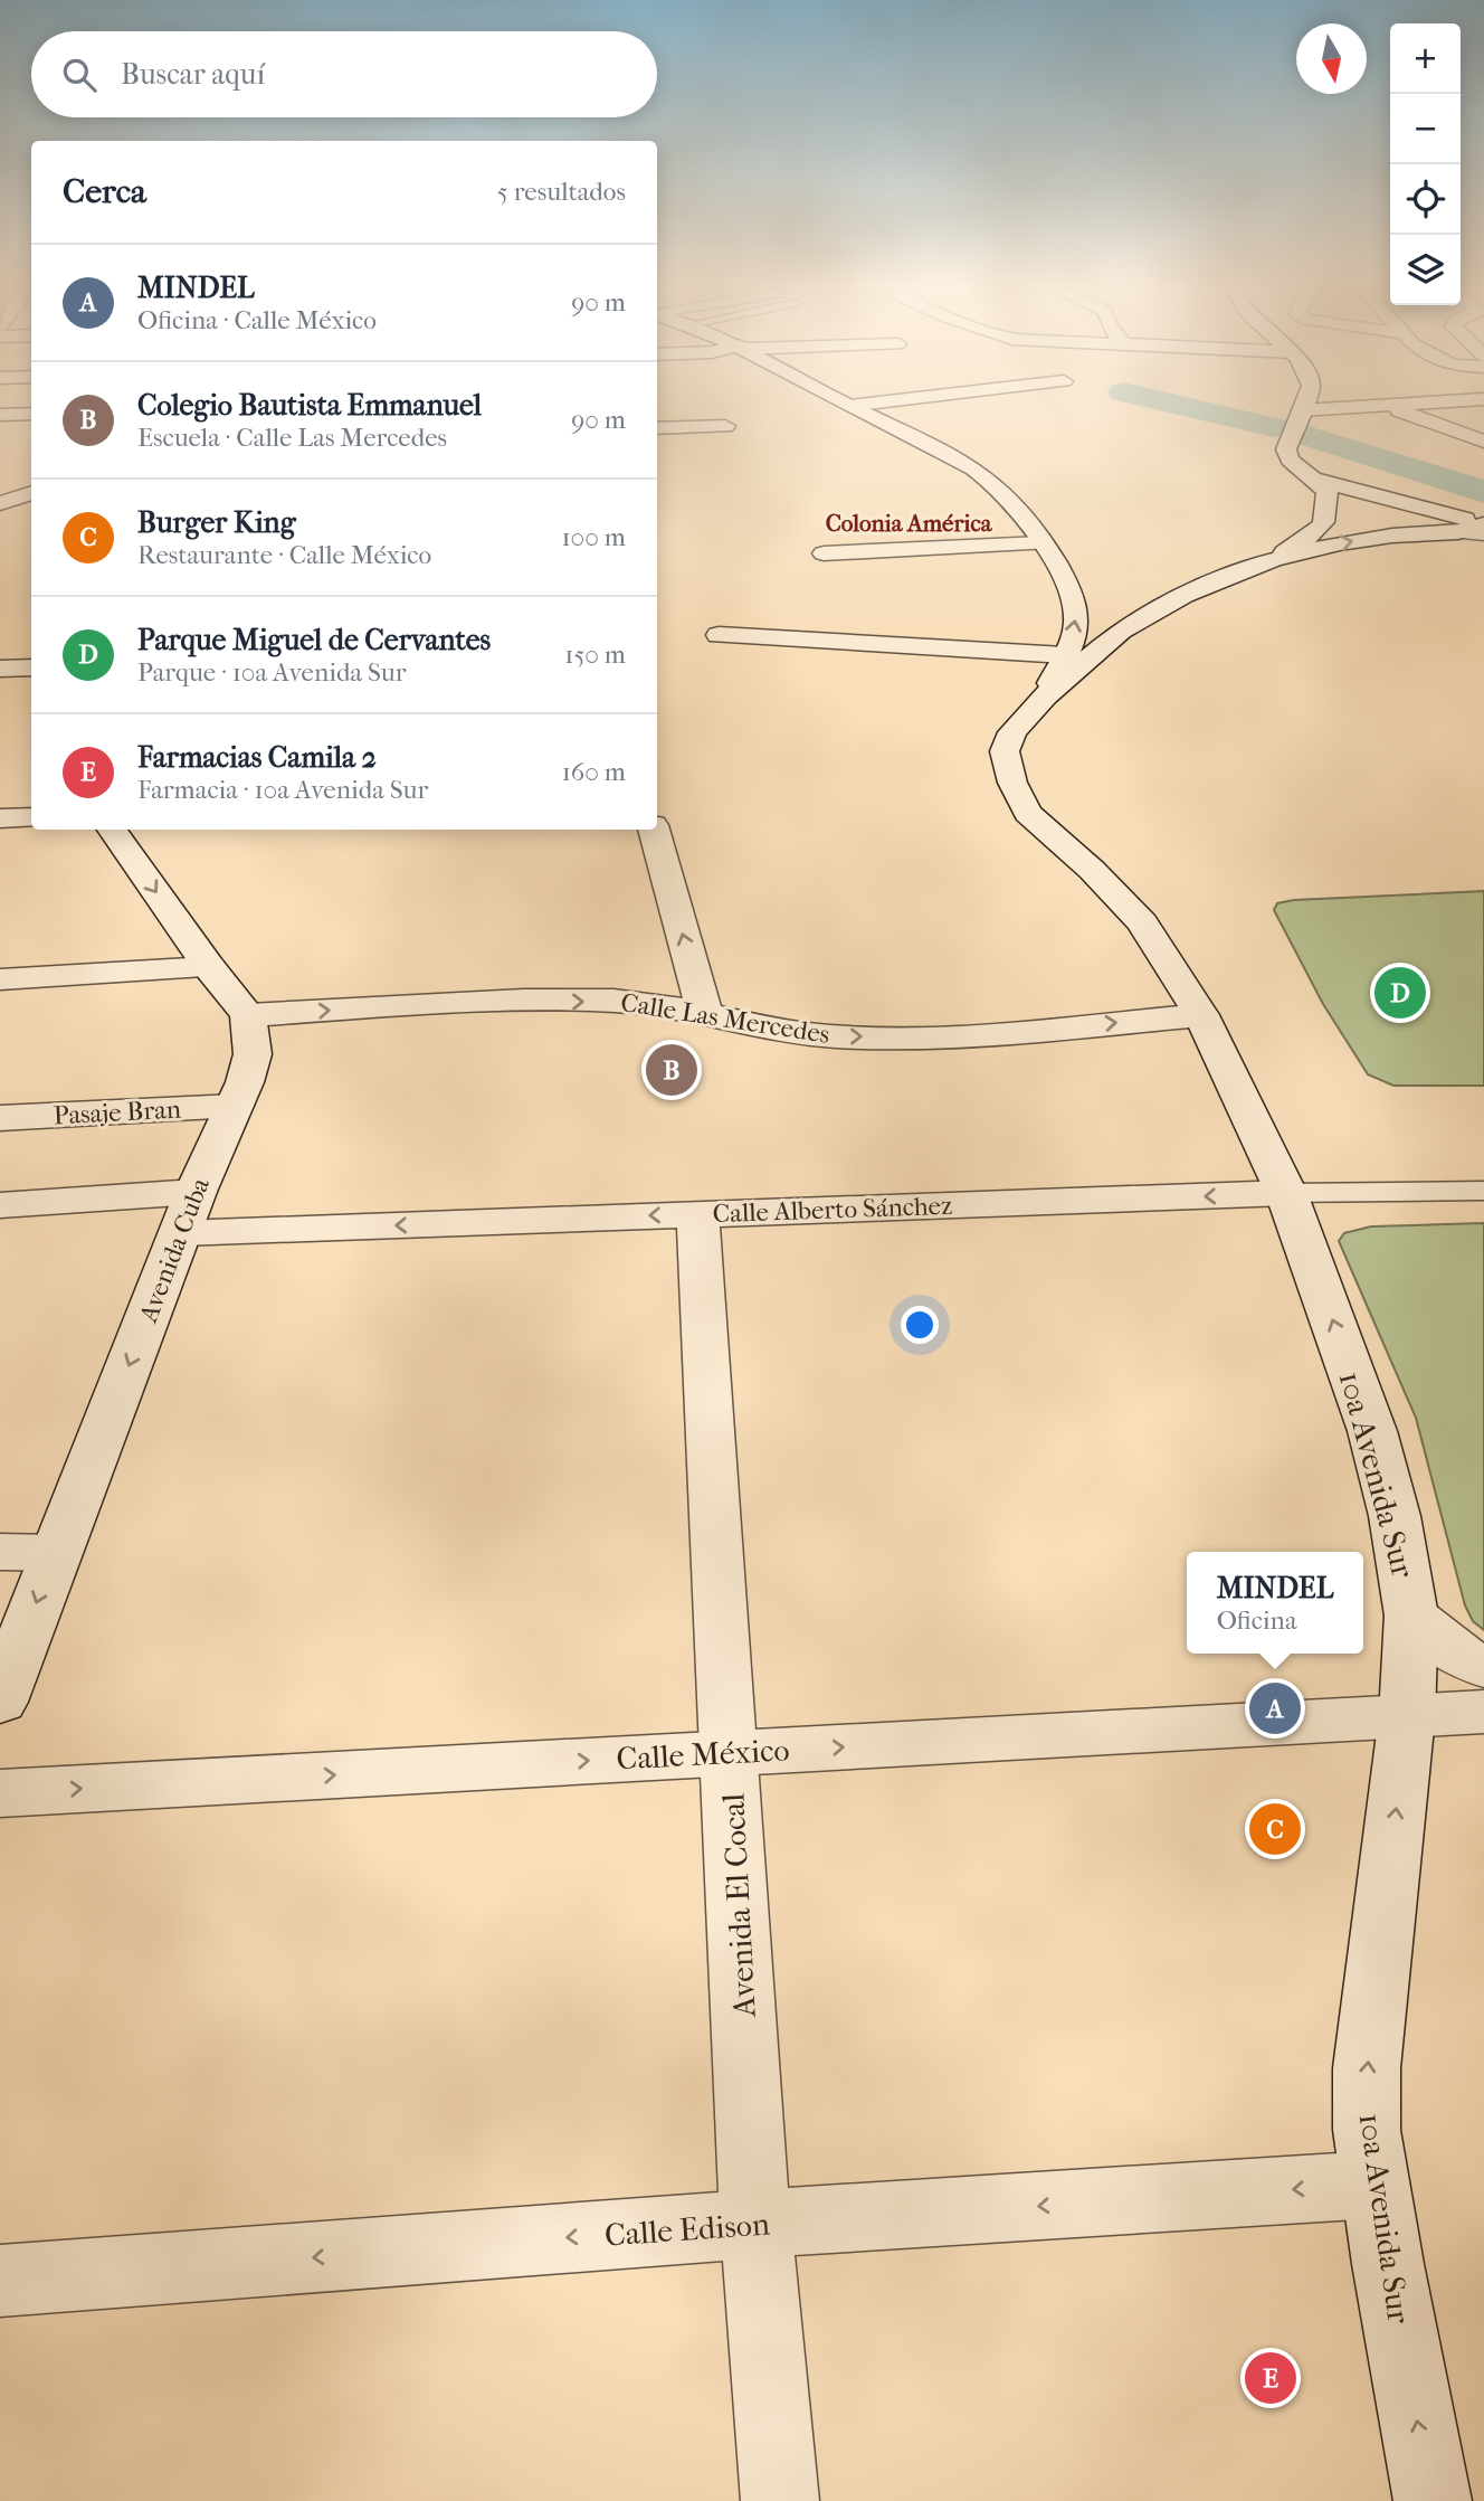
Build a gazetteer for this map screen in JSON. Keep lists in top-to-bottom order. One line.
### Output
{"streets":{"street":["Calle Las Mercedes","Pasaje Bran","Calle Alberto Sánchez","Avenida Cuba","10a Avenida Sur","Calle México","Avenida El Cocal","Calle Edison"]},"crossings":[["Calle Las Mercedes","Avenida Cuba"],["Calle Las Mercedes","10a Avenida Sur"],["Pasaje Bran","Avenida Cuba"],["Calle Alberto Sánchez","Avenida Cuba"],["Calle Alberto Sánchez","10a Avenida Sur"],["Calle Alberto Sánchez","Avenida El Cocal"],["10a Avenida Sur","Calle México"],["10a Avenida Sur","Calle Edison"],["Calle México","Avenida El Cocal"],["Avenida El Cocal","Calle Edison"]],"one_way":["Calle Alberto Sánchez","Avenida Cuba","10a Avenida Sur","Calle México","Calle Edison"],"districts":["Colonia América"],"north":"bottom","page":{"map_buttons":["+","−"],"search":"Buscar aquí","heading":["Cerca","5 resultados"],"list":[{"mark":"A","name":"MINDEL","note":"Oficina · Calle México","value":"90 m"},{"mark":"B","name":"Colegio Bautista Emmanuel","note":"Escuela · Calle Las Mercedes","value":"90 m"},{"mark":"C","name":"Burger King","note":"Restaurante · Calle México","value":"100 m"},{"mark":"D","name":"Parque Miguel de Cervantes","note":"Parque · 10a Avenida Sur","value":"150 m"},{"mark":"E","name":"Farmacias Camila 2","note":"Farmacia · 10a Avenida Sur","value":"160 m"}],"pins":["D","B","A","C","E"],"popup":["MINDEL","Oficina"]}}
